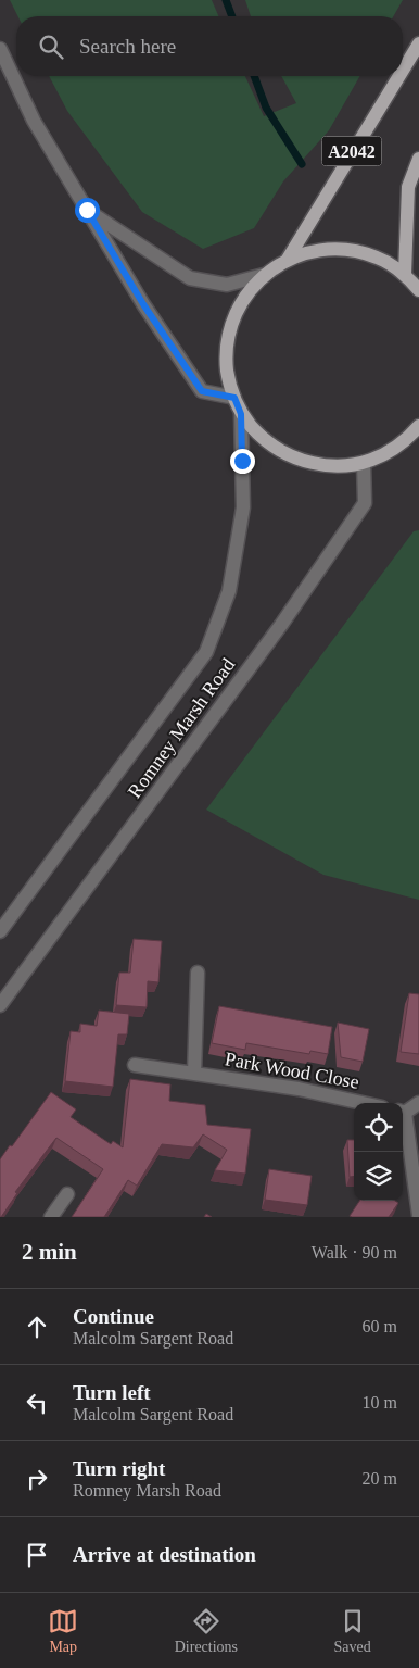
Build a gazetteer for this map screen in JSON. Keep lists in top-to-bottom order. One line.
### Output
{"streets":{"main road":["A2042"],"street":["Romney Marsh Road","Park Wood Close"]},"page":{"search":"Search here","heading":["2 min","Walk · 90 m"],"list":[["Continue","Malcolm Sargent Road","60 m"],["Turn left","Malcolm Sargent Road","10 m"],["Turn right","Romney Marsh Road","20 m"],"Arrive at destination"],"nav":["Map","Directions","Saved"]}}
